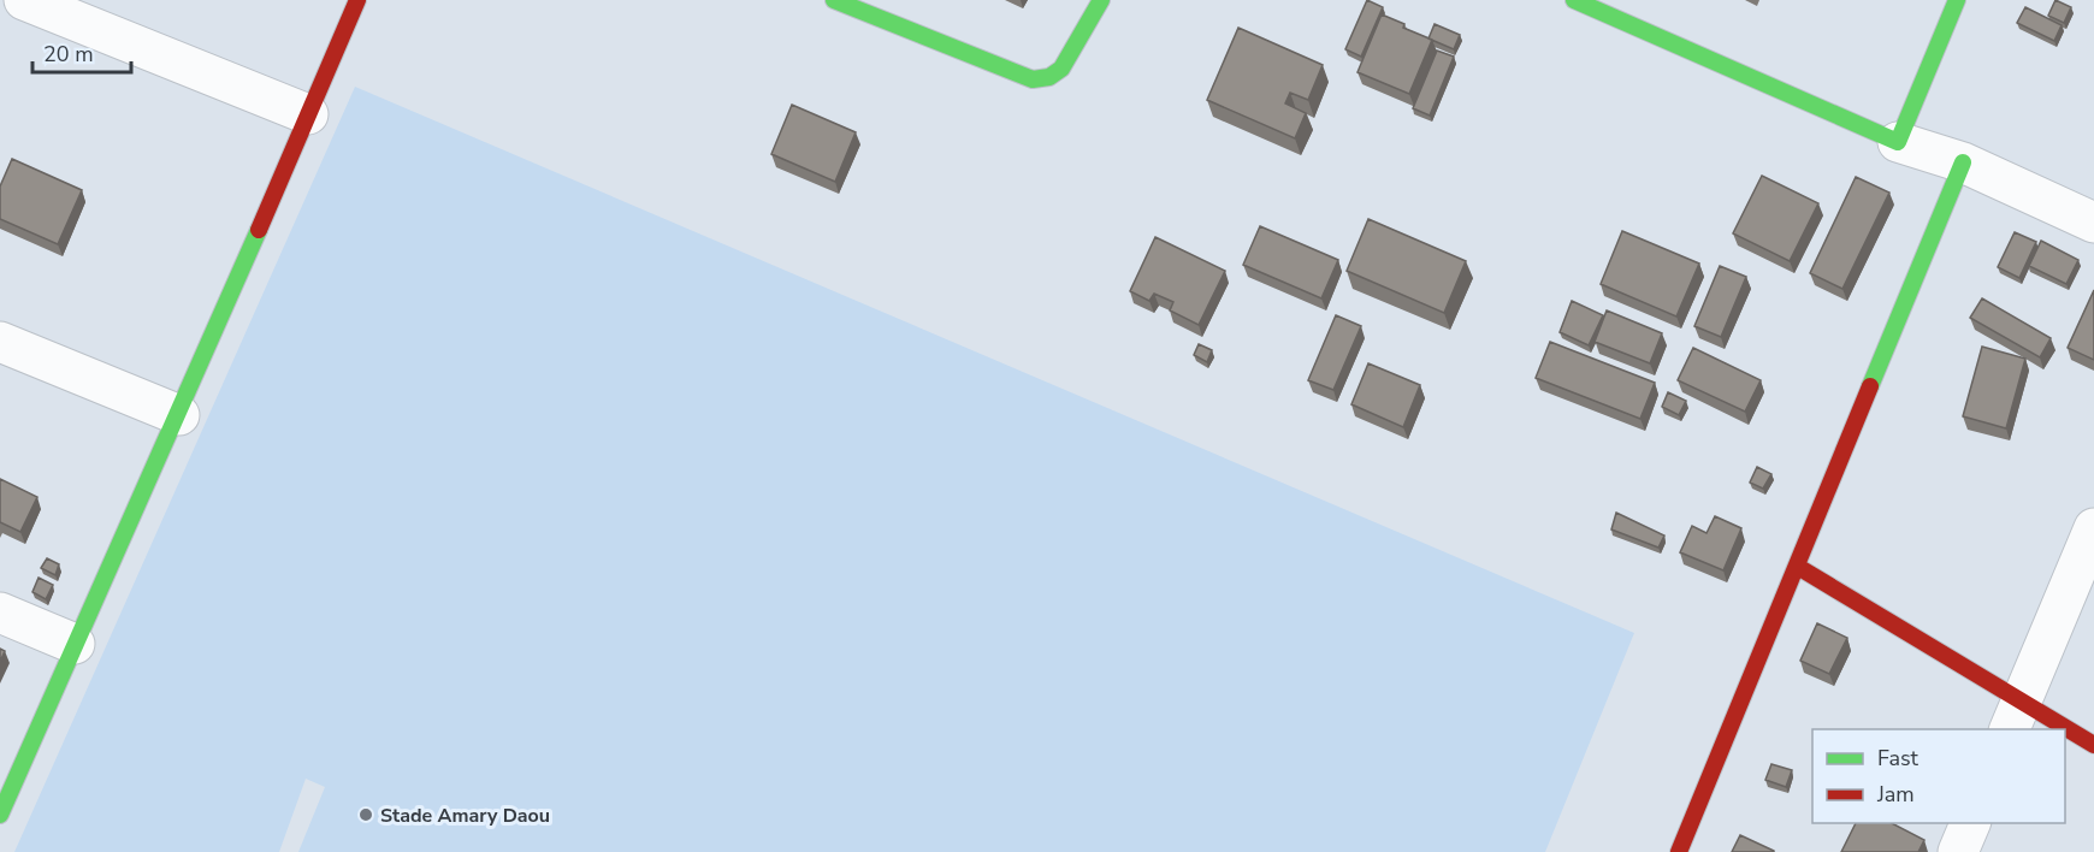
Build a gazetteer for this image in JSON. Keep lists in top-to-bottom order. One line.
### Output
{"places":["Stade Amary Daou"],"legend":["Fast","Jam"],"scale_bar":"20 m"}
